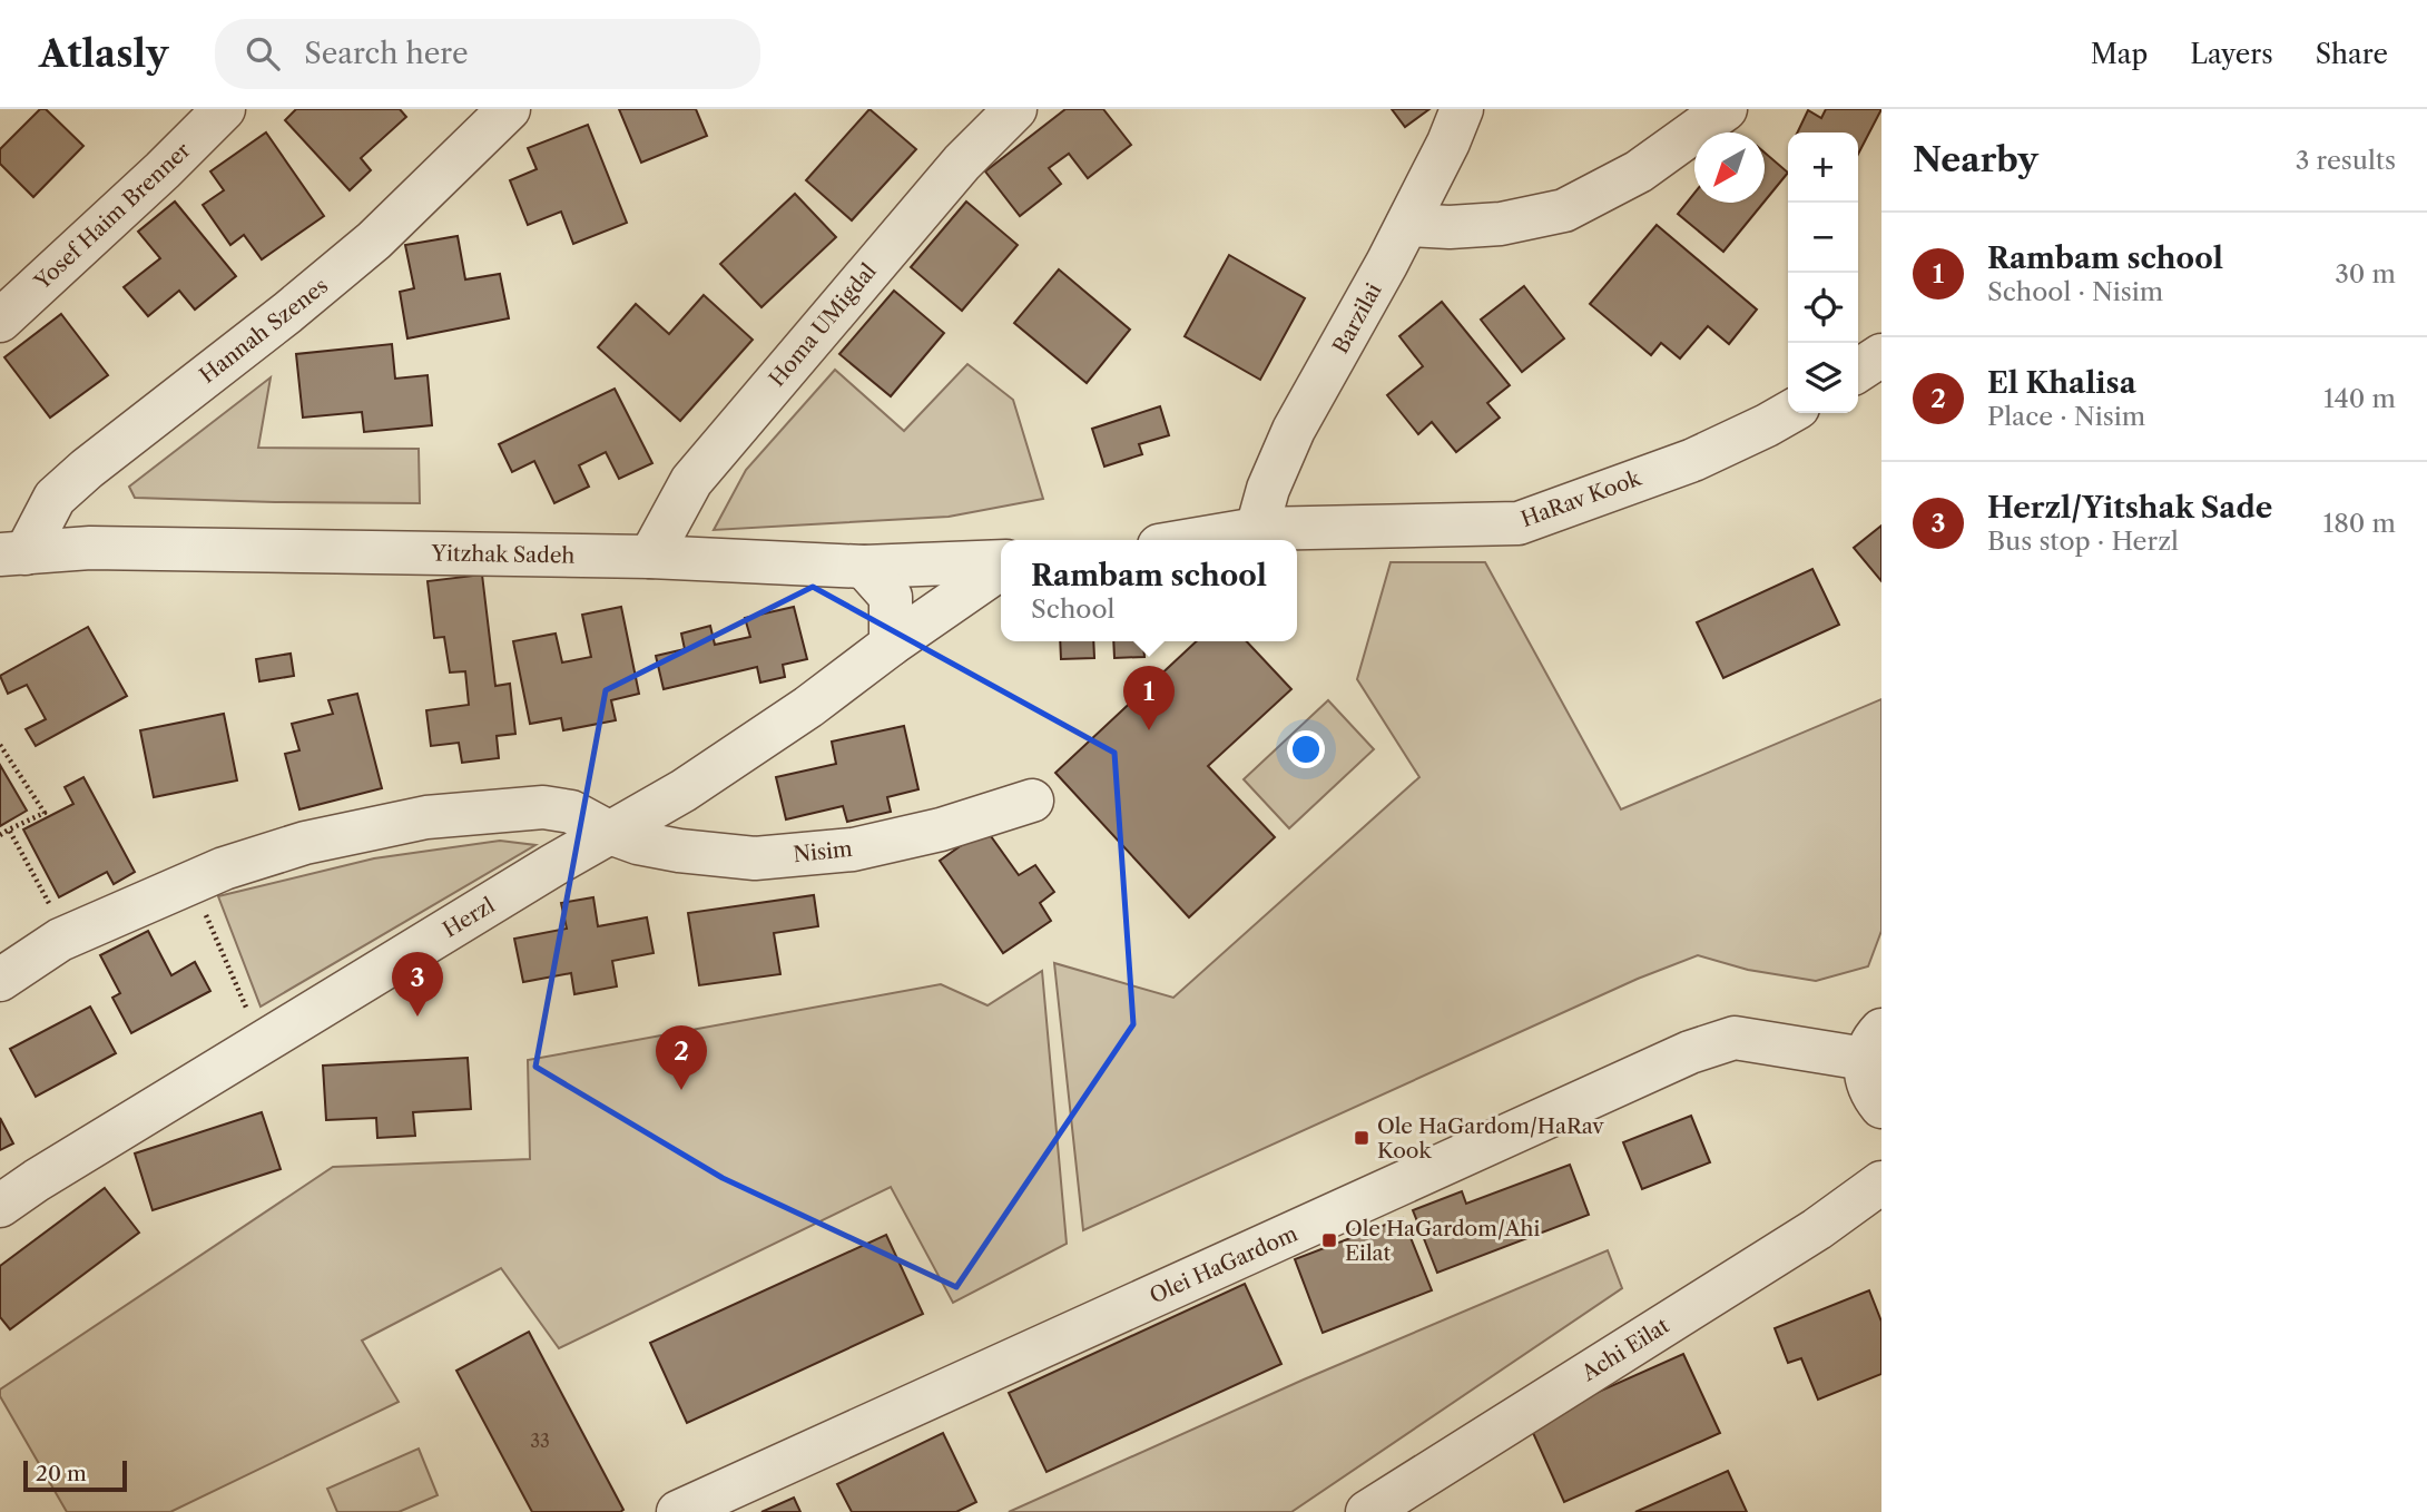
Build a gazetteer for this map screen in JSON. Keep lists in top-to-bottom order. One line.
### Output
{"streets":{"street":["Yosef Haim Brenner","Barzilai","Homa UMigdal","Hannah Szenes","HaRav Kook","Yitzhak Sadeh","Nisim","Herzl","Olei HaGardom","Achi Eilat"]},"crossings":[["Barzilai","HaRav Kook"],["Homa UMigdal","Yitzhak Sadeh"],["Hannah Szenes","Yitzhak Sadeh"],["Nisim","Herzl"]],"places":{"transit":["Ole HaGardom/HaRav Kook","Ole HaGardom/Ahi Eilat"]},"house_numbers":["33"],"scale_bar":"20 m","north":"bottom left","page":{"header":"Atlasly","search":"Search here","nav":["Map","Layers","Share"],"heading":["Nearby","3 results"],"map_buttons":["+","−"],"list":[{"mark":"1","name":"Rambam school","note":"School · Nisim","value":"30 m"},{"mark":"2","name":"El Khalisa","note":"Place · Nisim","value":"140 m"},{"mark":"3","name":"Herzl/Yitshak Sade","note":"Bus stop · Herzl","value":"180 m"}],"popup":["Rambam school","School"],"pins":["1","3","2"],"scale":"20 m"}}
